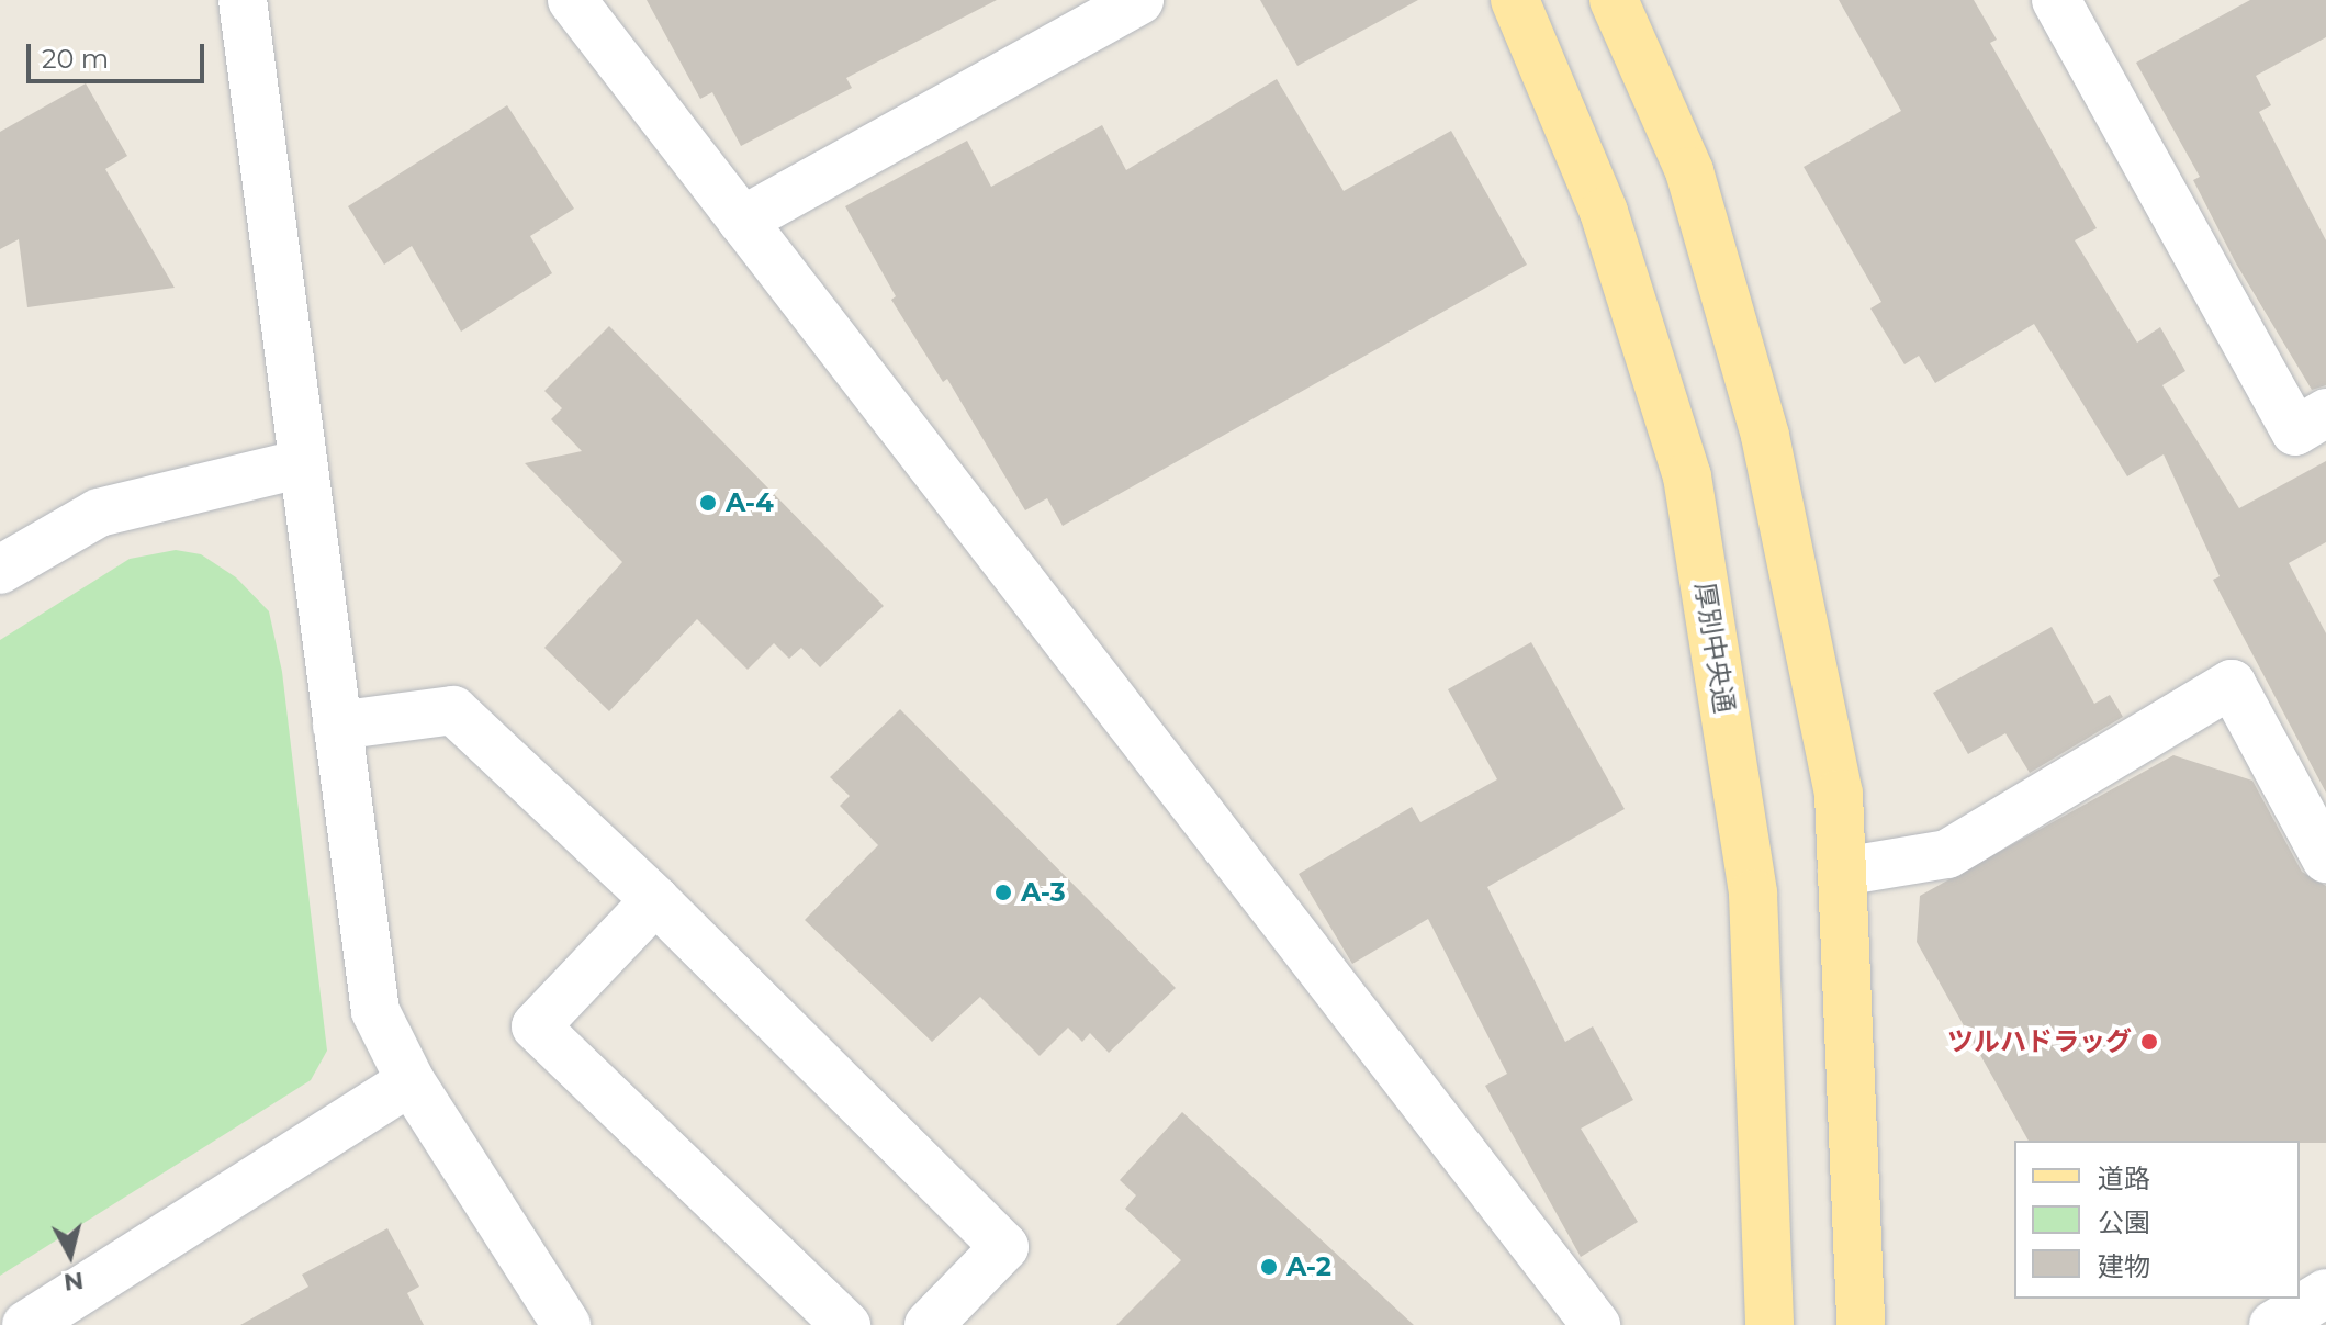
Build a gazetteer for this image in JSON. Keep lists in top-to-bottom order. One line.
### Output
{"streets":{"main road":["厚別中央通"]},"places":["A-4","A-3","ツルハドラッグ","A-2"],"legend":["道路","公園","建物"],"scale_bar":"20 m","north":"bottom"}
